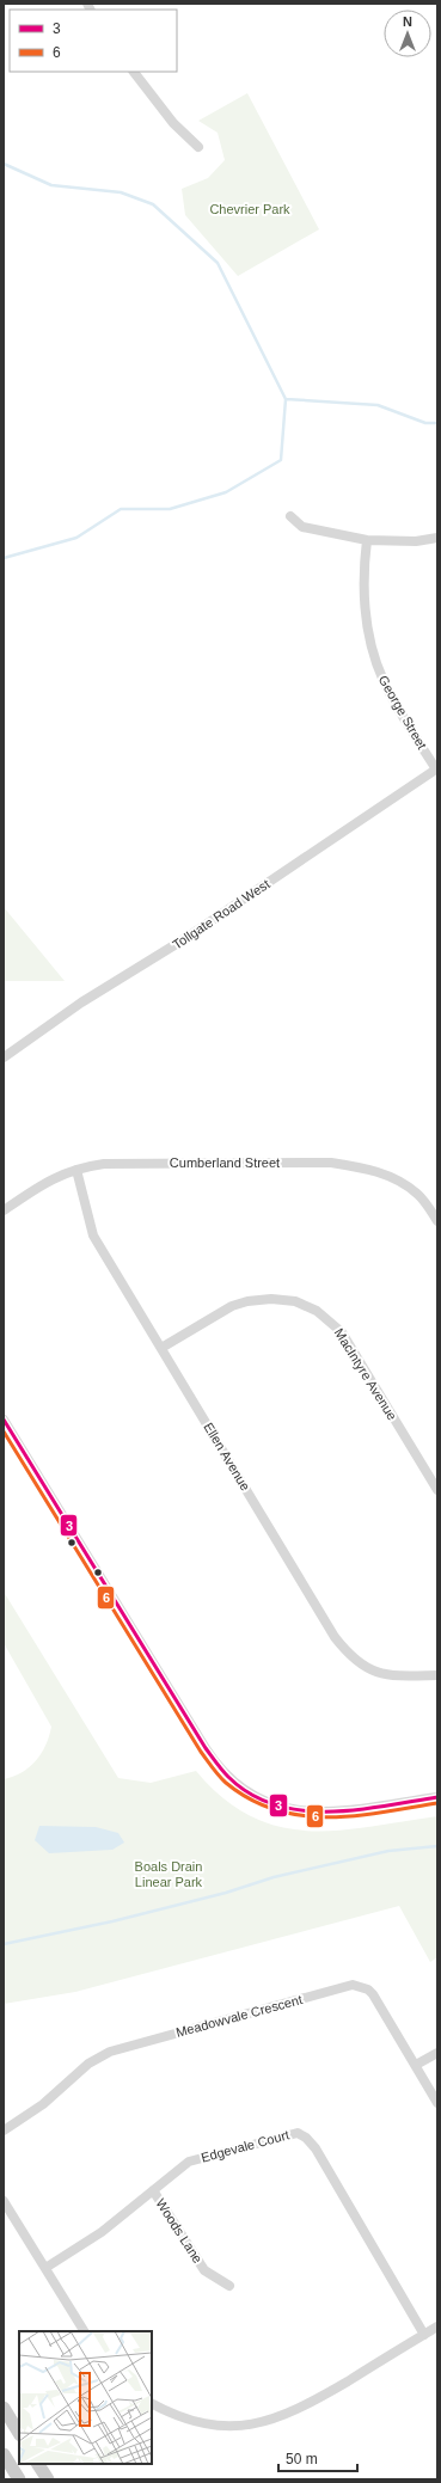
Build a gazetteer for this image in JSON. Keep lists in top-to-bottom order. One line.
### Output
{"streets":{"street":["George Street","Tollgate Road West","Cumberland Street","MacIntyre Avenue","Ellen Avenue","Meadowvale Crescent","Edgevale Court","Woods Lane"]},"crossings":[["George Street","Tollgate Road West"],["Cumberland Street","Ellen Avenue"],["MacIntyre Avenue","Ellen Avenue"],["Edgevale Court","Woods Lane"]],"parks":["Chevrier Park","Boals Drain Linear Park"],"lines":["transit line 3","transit line 6"],"legend":["3","6"],"scale_bar":"50 m","north":"top"}
